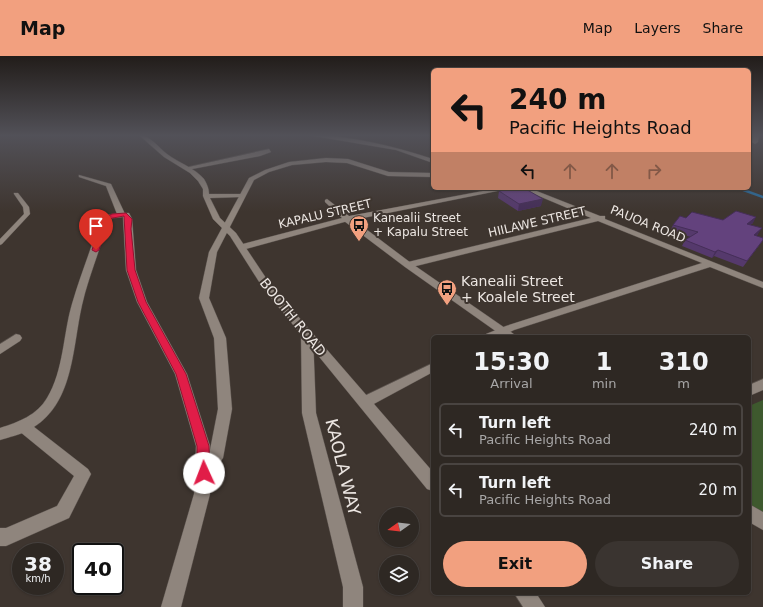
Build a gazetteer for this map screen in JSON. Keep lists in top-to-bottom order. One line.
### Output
{"streets":{"street":["KAPALU STREET","HIILAWE STREET","PAUOA ROAD","BOOTH ROAD","KAOLA WAY"]},"crossings":[["KAPALU STREET","BOOTH ROAD"],["HIILAWE STREET","PAUOA ROAD"],["BOOTH ROAD","KAOLA WAY"]],"places":{"bus stop":["Kanealii Street + Kapalu Street","Kanealii Street + Koalele Street"]},"north":"left","page":{"header":"Map","nav":["Map","Layers","Share"],"turn":["240 m","Pacific Heights Road"],"eta":["15:30","Arrival","1","min","310","m"],"list":[{"name":"Turn left","note":"Pacific Heights Road","value":"240 m"},{"name":"Turn left","note":"Pacific Heights Road","value":"20 m"}],"buttons":["Exit","Share"],"speed":"38 km/h","limit":"40"}}
